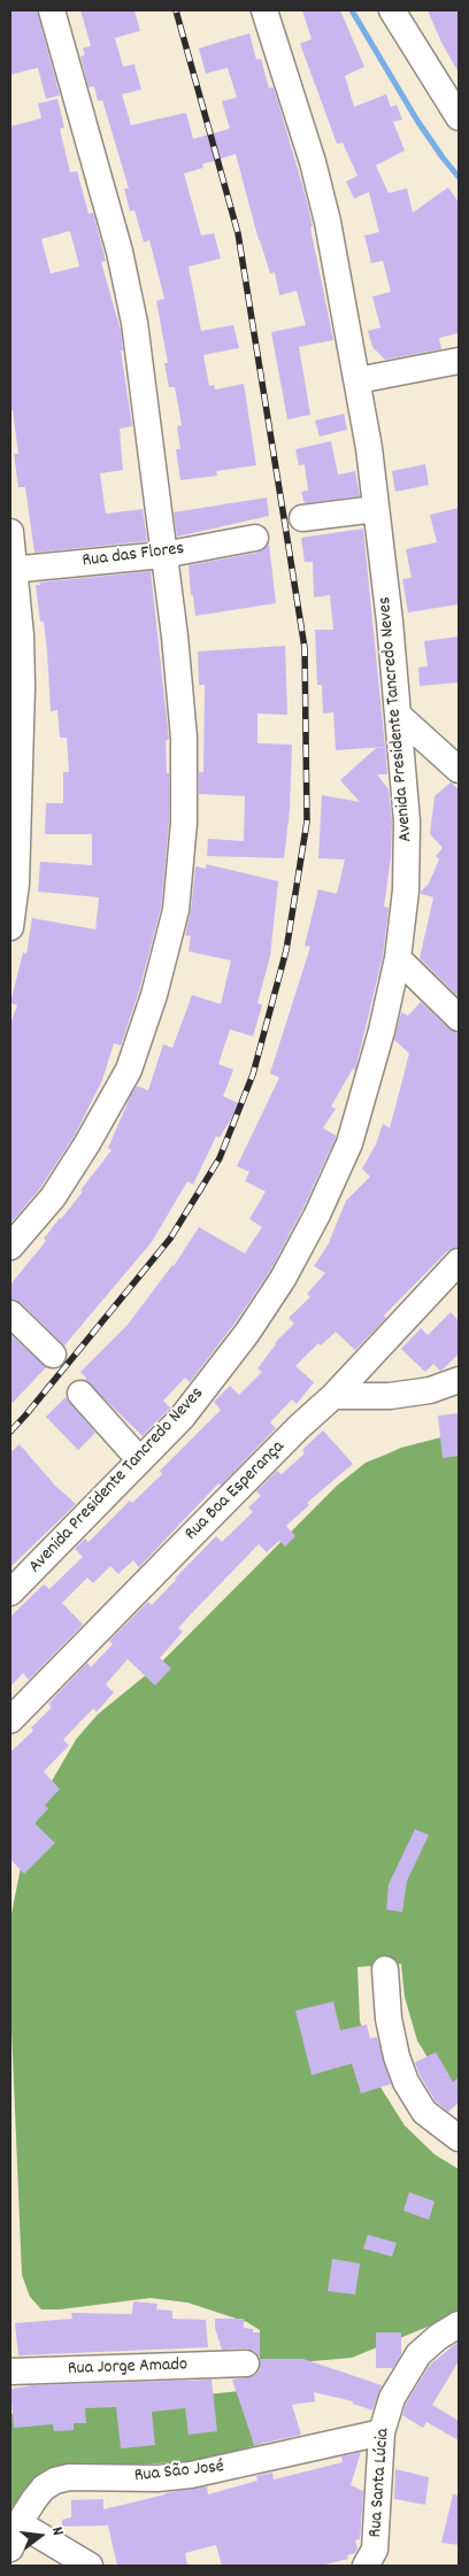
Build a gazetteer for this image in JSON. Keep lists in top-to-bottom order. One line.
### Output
{"streets":{"street":["Rua das Flores","Avenida Presidente Tancredo Neves","Rua Boa Esperança","Rua Jorge Amado","Rua São José","Rua Santa Lúcia"]},"crossings":[["Rua São José","Rua Santa Lúcia"]],"north":"right"}
